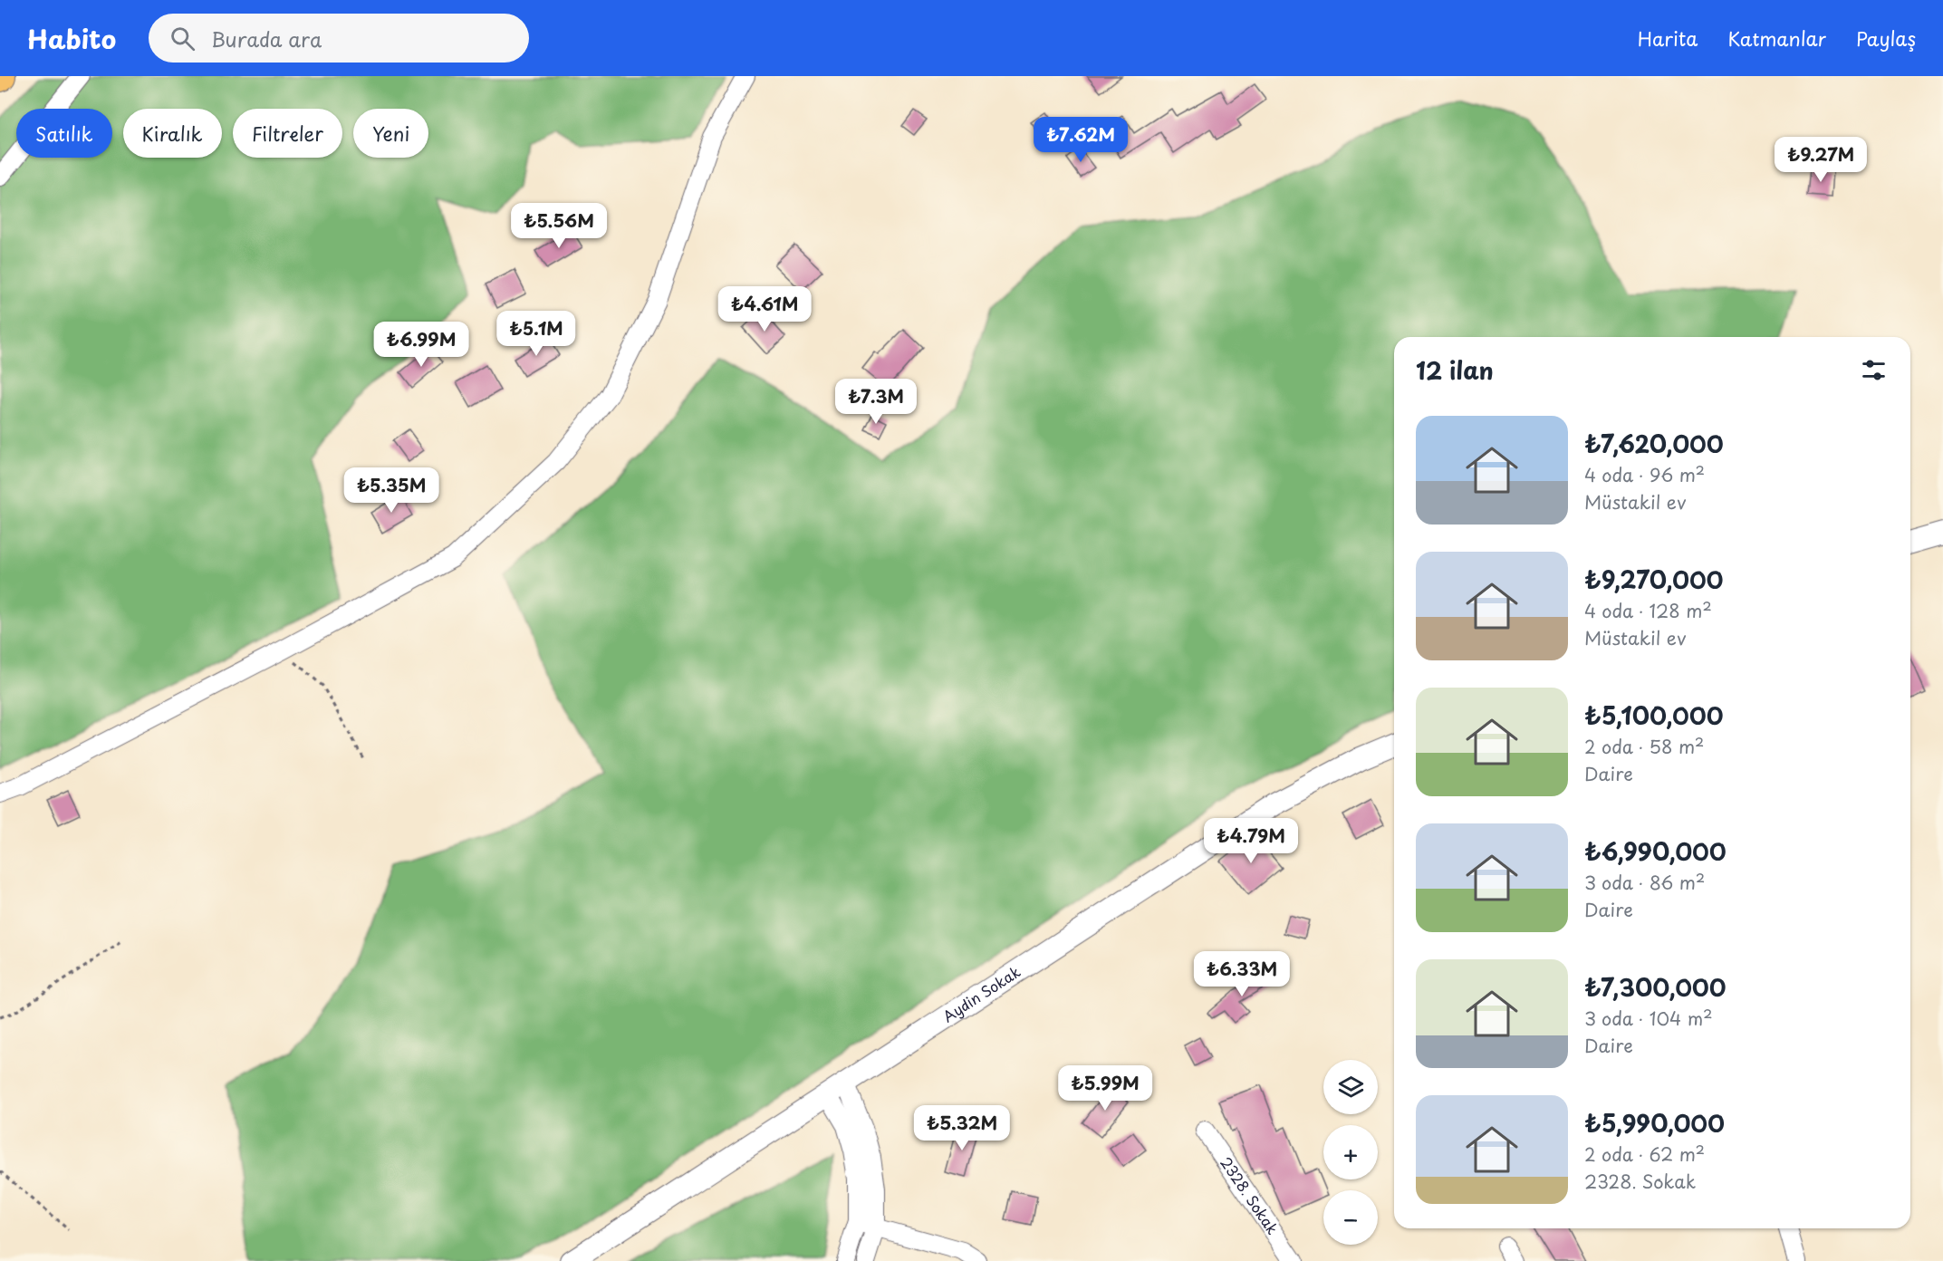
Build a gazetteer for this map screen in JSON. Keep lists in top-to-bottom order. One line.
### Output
{"streets":{"street":["Aydin Sokak","2328. Sokak"]},"page":{"header":"Habito","search":"Burada ara","nav":["Harita","Katmanlar","Paylaş"],"chip":["Satılık","Kiralık","Filtreler","Yeni"],"price":["₺7.62M","₺9.27M","₺5.56M","₺4.61M","₺5.1M","₺6.99M","₺7.3M","₺5.35M","₺4.79M","₺6.33M","₺5.99M","₺5.32M"],"heading":"12 ilan","list":[{"name":"₺7,620,000","note":"4 oda · 96 m² · Müstakil ev"},{"name":"₺9,270,000","note":"4 oda · 128 m² · Müstakil ev"},{"name":"₺5,100,000","note":"2 oda · 58 m² · Daire"},{"name":"₺6,990,000","note":"3 oda · 86 m² · Daire"},{"name":"₺7,300,000","note":"3 oda · 104 m² · Daire"},{"name":"₺5,990,000","note":"2 oda · 62 m² · 2328. Sokak"}],"map_buttons":["+","−"]}}
